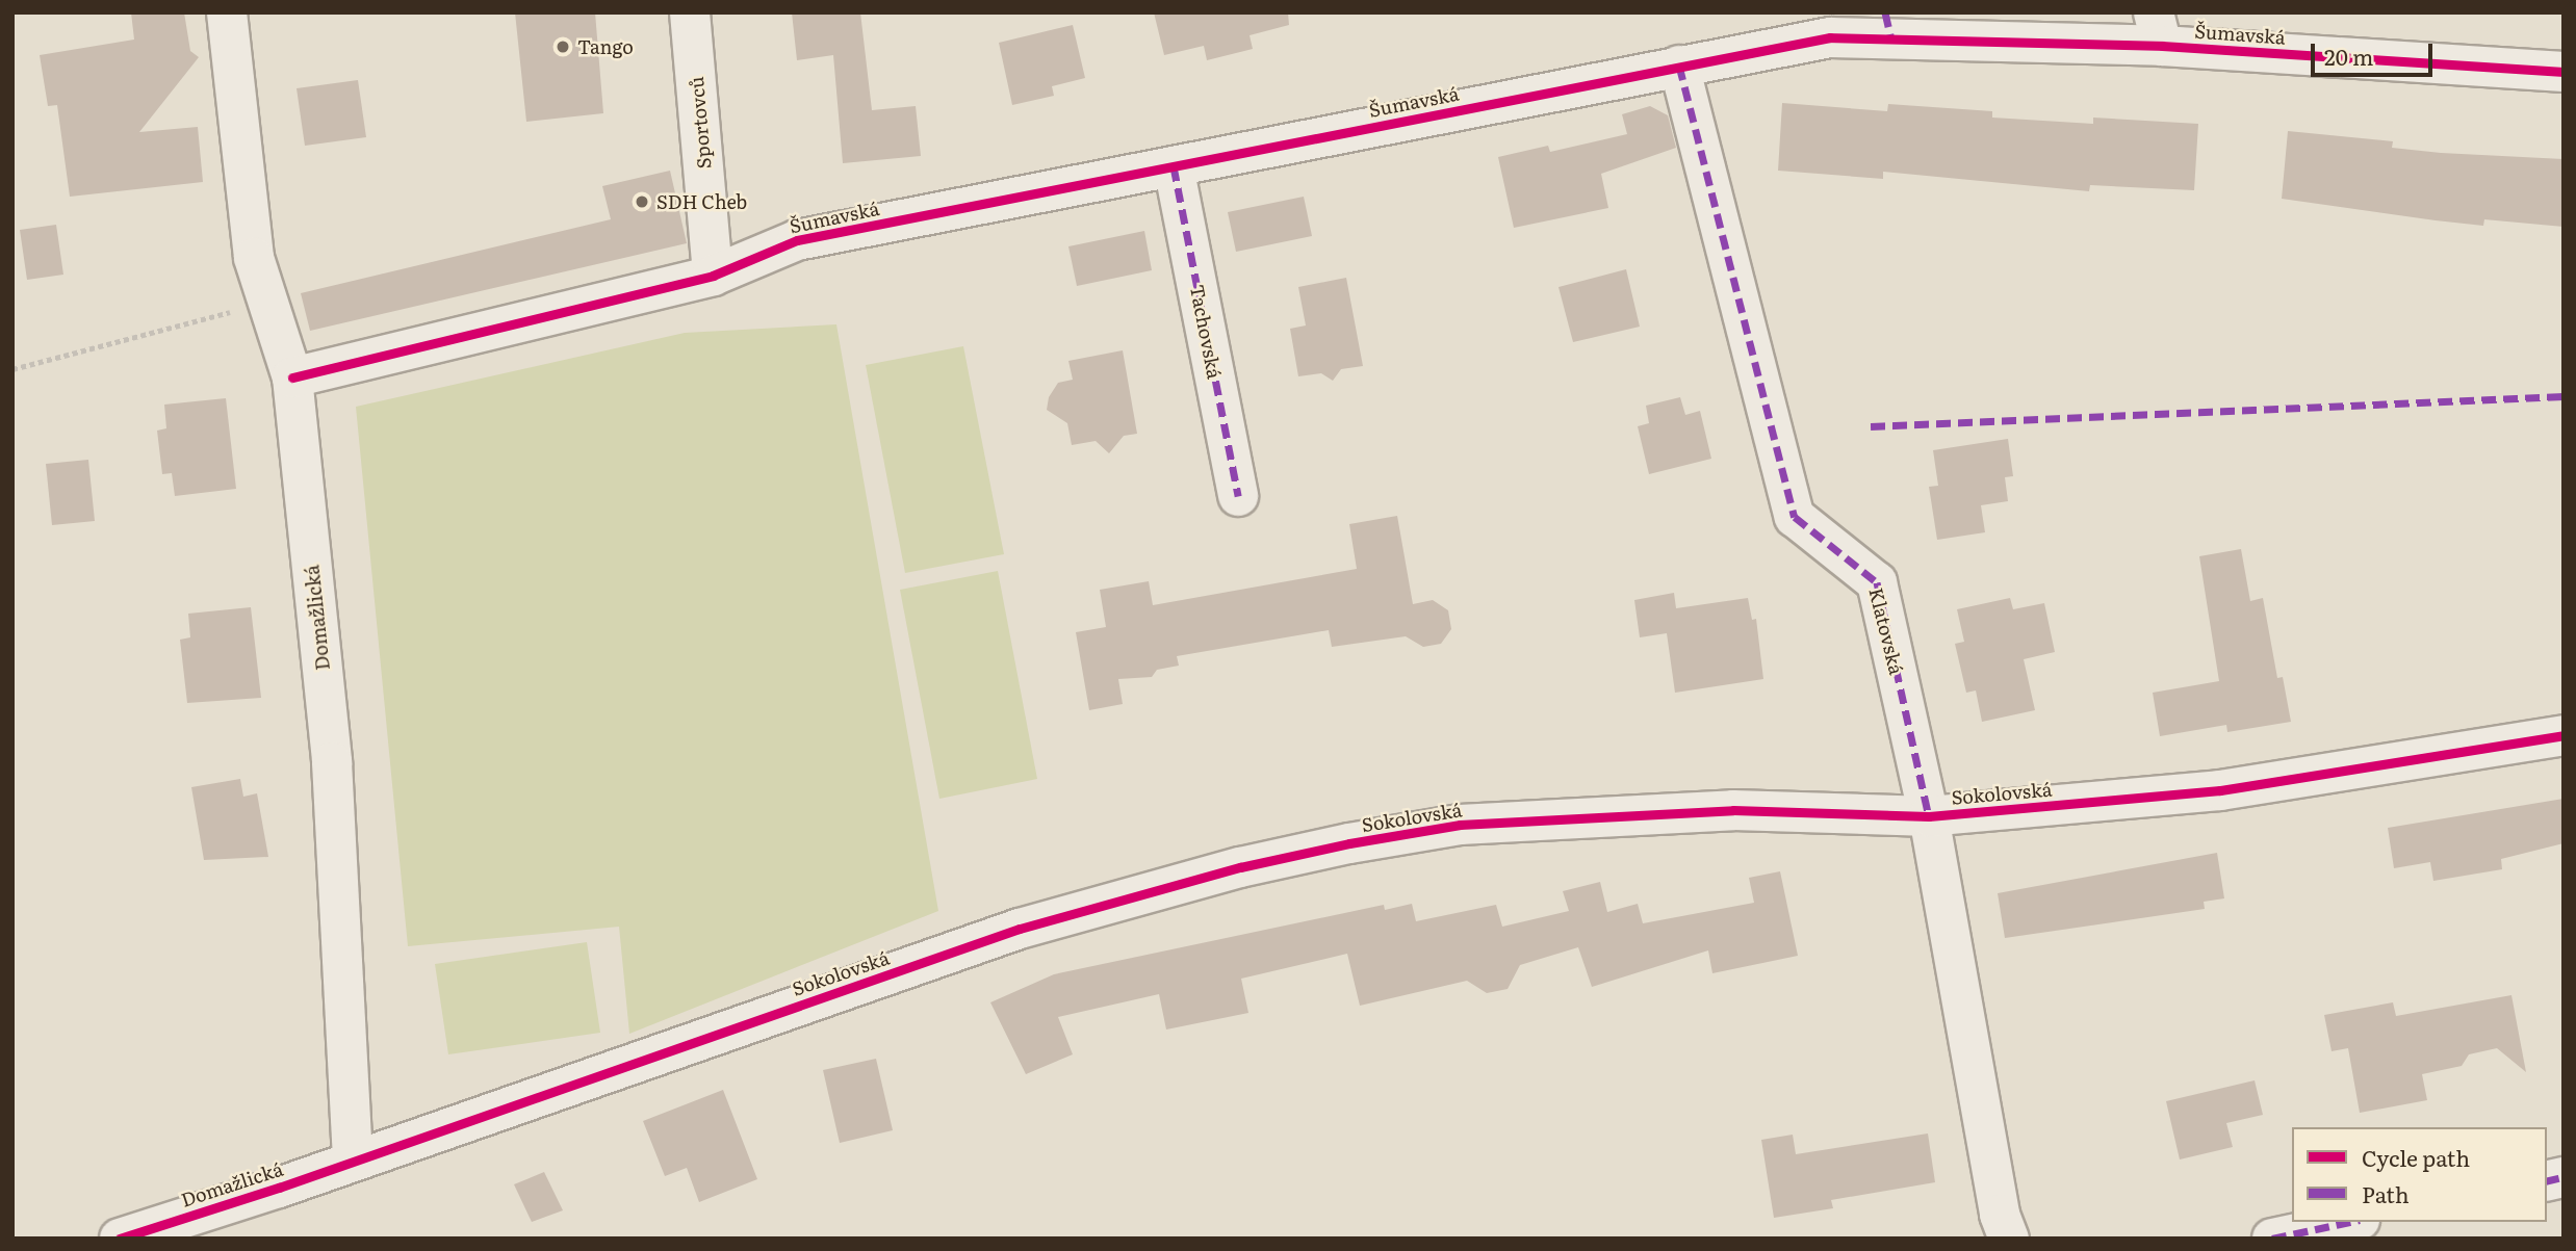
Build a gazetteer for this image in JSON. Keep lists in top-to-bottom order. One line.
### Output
{"streets":{"street":["Šumavská","Sportovců","Tachovská","Domažlická","Klatovská","Sokolovská"]},"crossings":[["Šumavská","Sportovců"],["Šumavská","Tachovská"],["Šumavská","Domažlická"],["Šumavská","Klatovská"],["Domažlická","Sokolovská"],["Klatovská","Sokolovská"]],"places":["Tango","SDH Cheb"],"legend":["Cycle path","Path"],"scale_bar":"20 m"}
